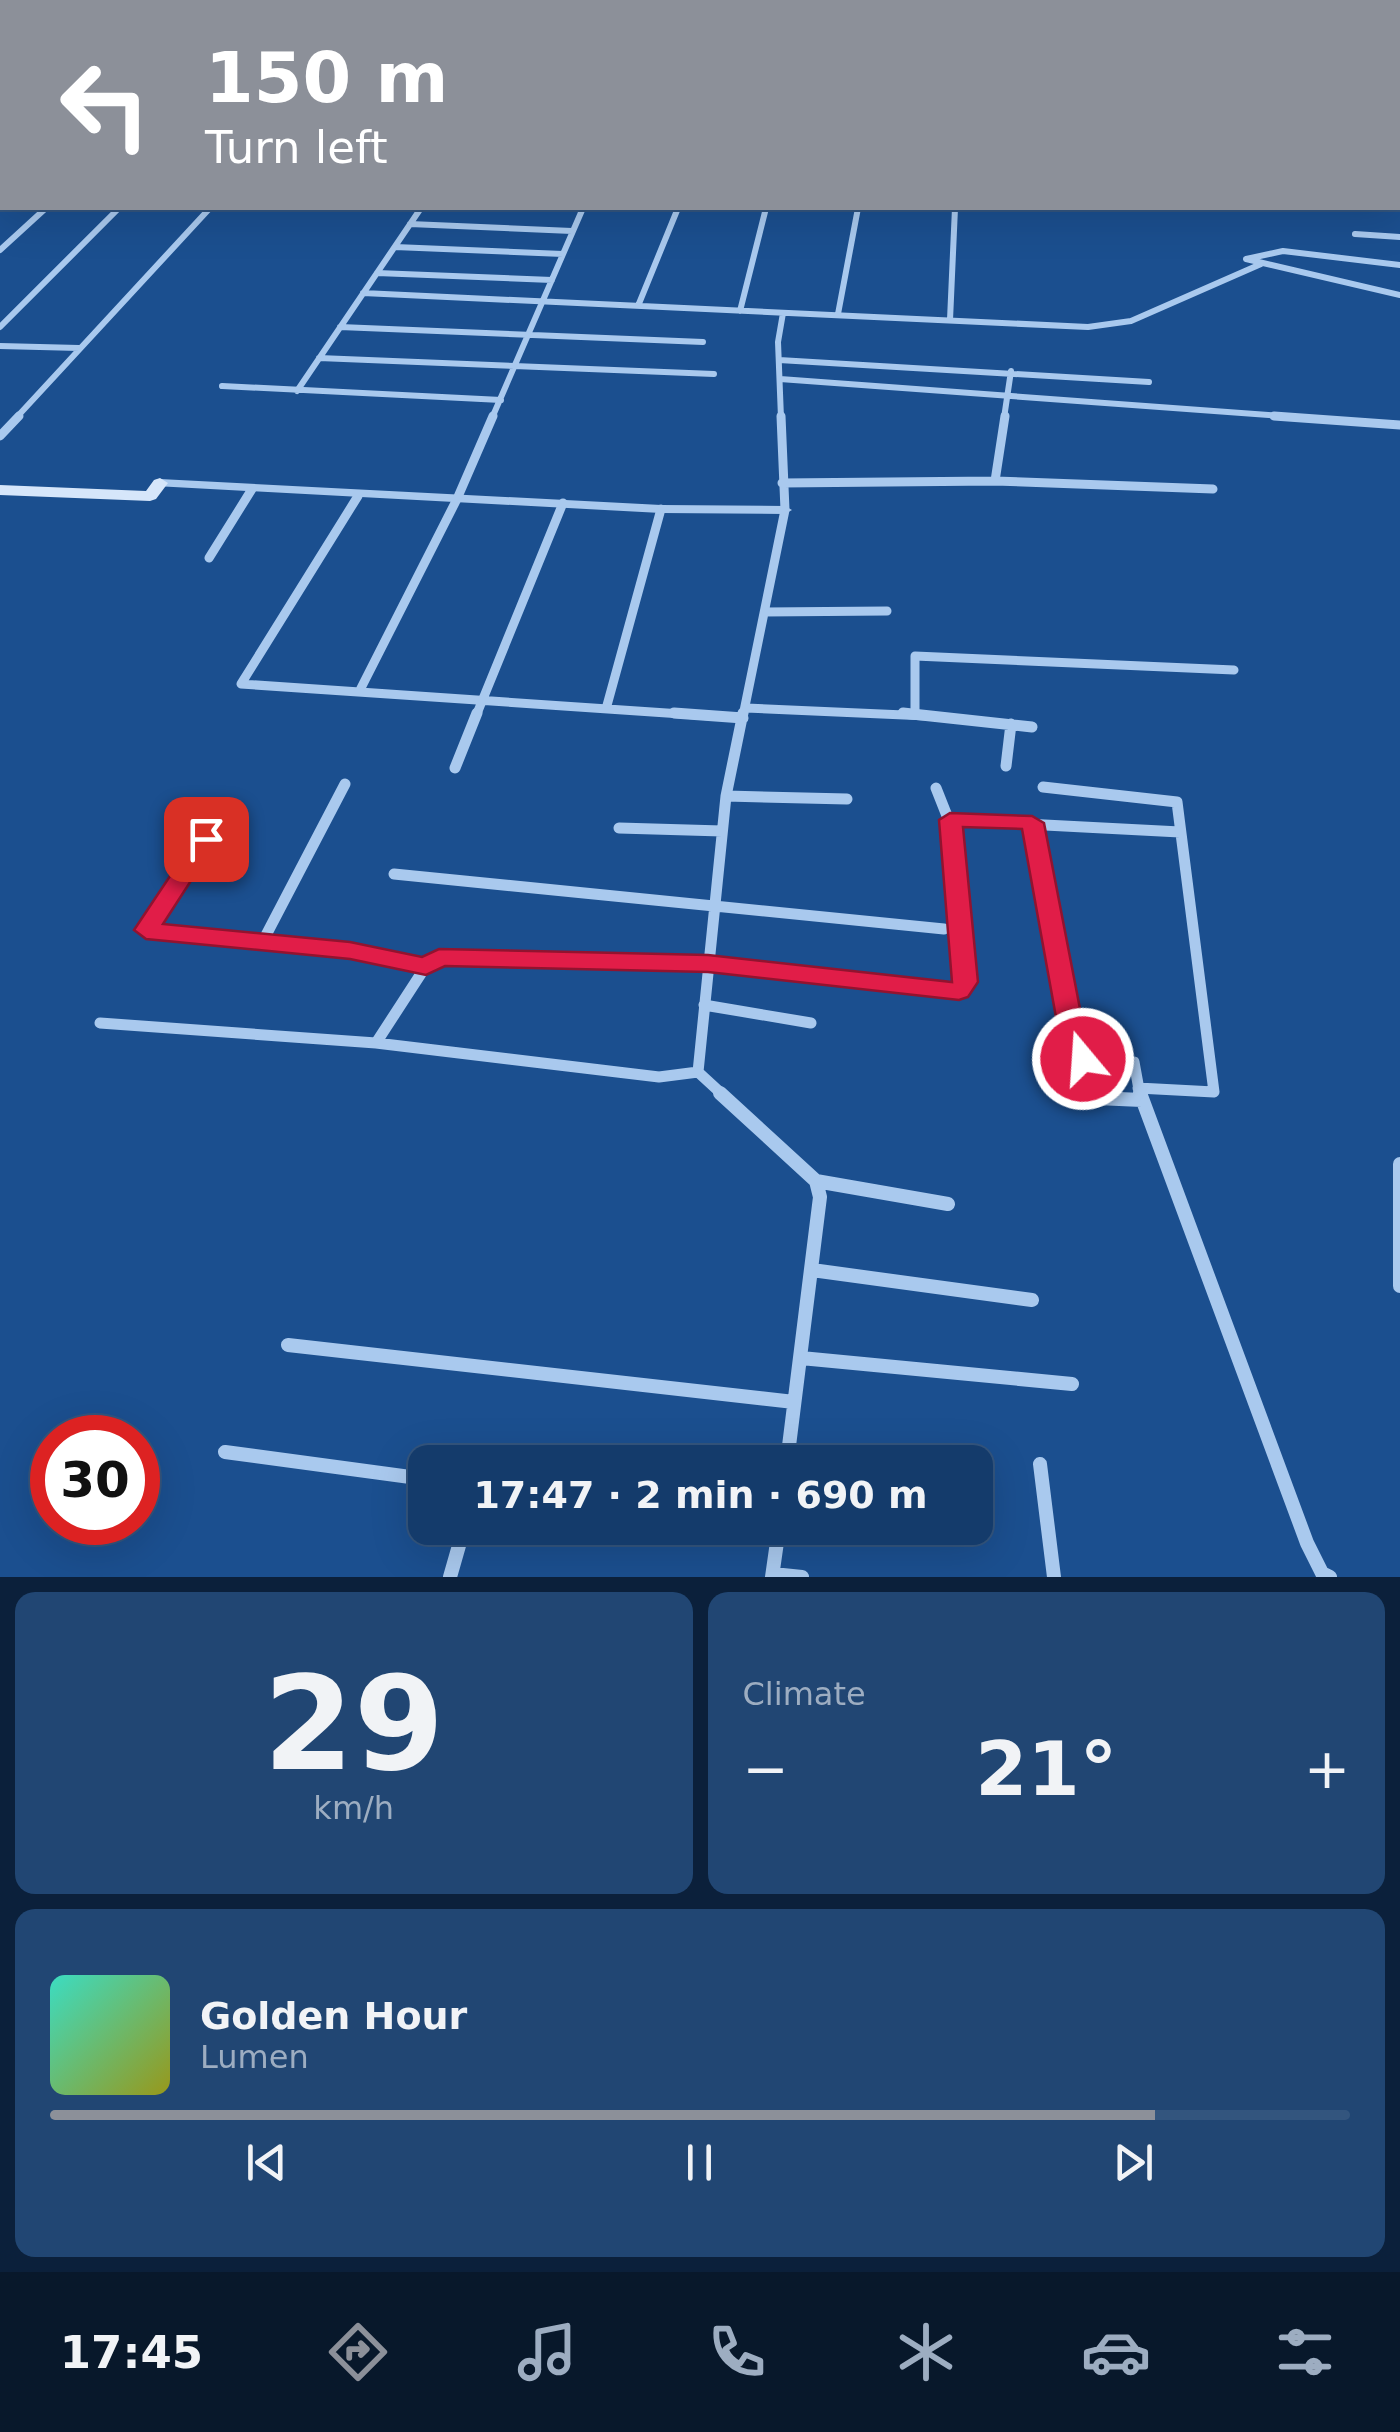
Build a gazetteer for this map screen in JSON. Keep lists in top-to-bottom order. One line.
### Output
{"page":{"turn":["150 m","Turn left"],"limit":"30","trip":"17:47 · 2 min · 690 m","tile":[["29","km/h"],"Climate"],"heat":["−","21°","+"],"song":["Golden Hour","Lumen"],"tabs":"17:45"}}
